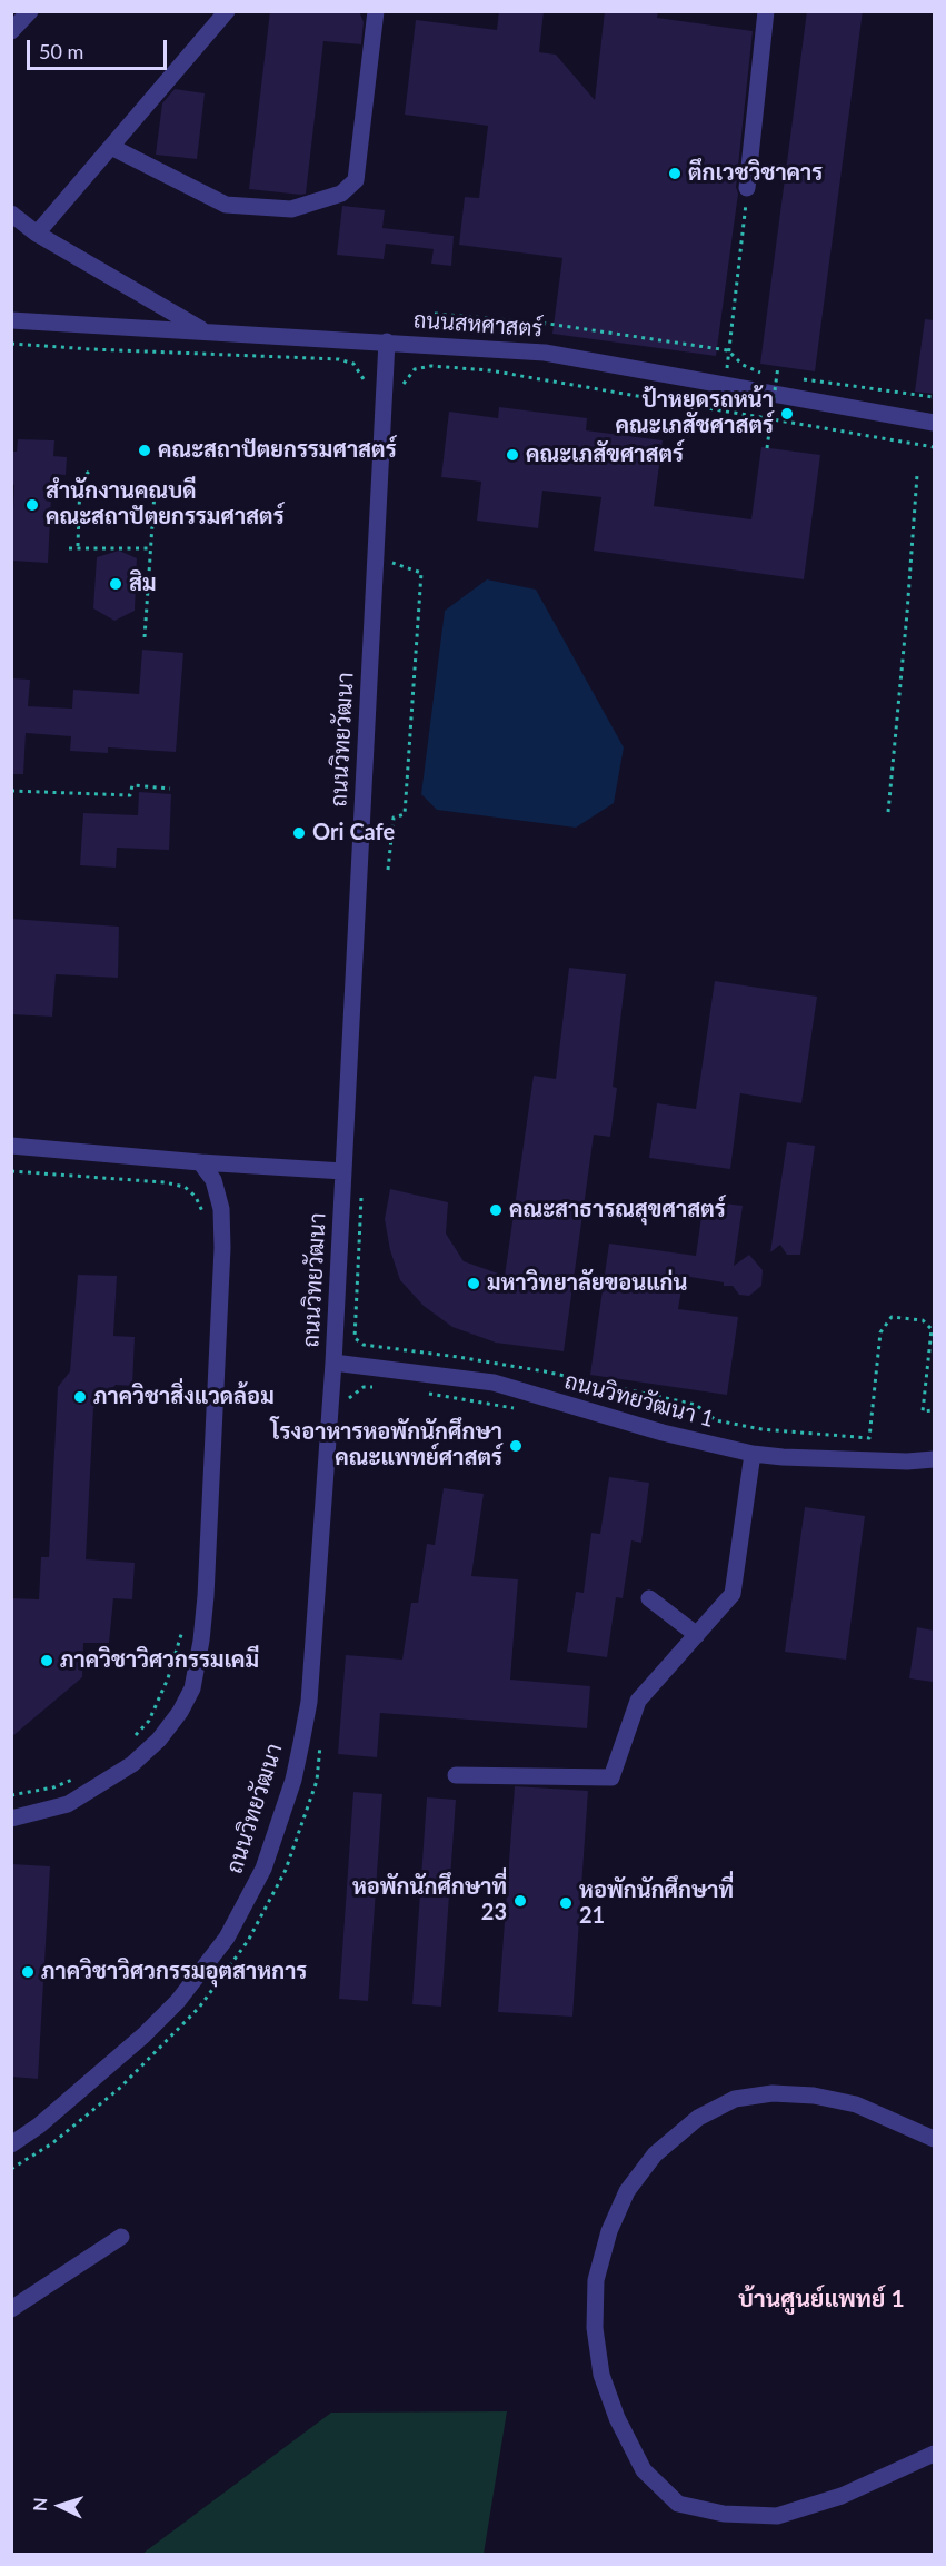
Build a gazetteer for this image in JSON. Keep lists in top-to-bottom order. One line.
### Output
{"streets":{"street":["ถนนสหศาสตร์","ถนนวิทยวัฒนา","ถนนวิทยวัฒนา 1"]},"crossings":[["ถนนสหศาสตร์","ถนนวิทยวัฒนา"],["ถนนวิทยวัฒนา","ถนนวิทยวัฒนา 1"]],"districts":["บ้านศูนย์แพทย์ 1"],"places":["ตึกเวชวิชาคาร","ป้าหยุดรถหน้า คณะเภสัชศาสตร์","คณะสถาปัตยกรรมศาสตร์","คณะเภสัขศาสตร์","สำนักงานคณบดี คณะสถาปัตยกรรมศาสตร์","สิม","Ori Cafe","คณะสาธารณสุขศาสตร์","มหาวิทยาลัยขอนแก่น","ภาควิชาสิ่งแวดล้อม","โรงอาหารหอพักนักศึกษา คณะแพทย์ศาสตร์","ภาควิชาวิศวกรรมเคมี","หอพักนักศึกษาที่ 23","หอพักนักศึกษาที่ 21","ภาควิชาวิศวกรรมอุตสาหการ"],"scale_bar":"50 m","north":"left"}
